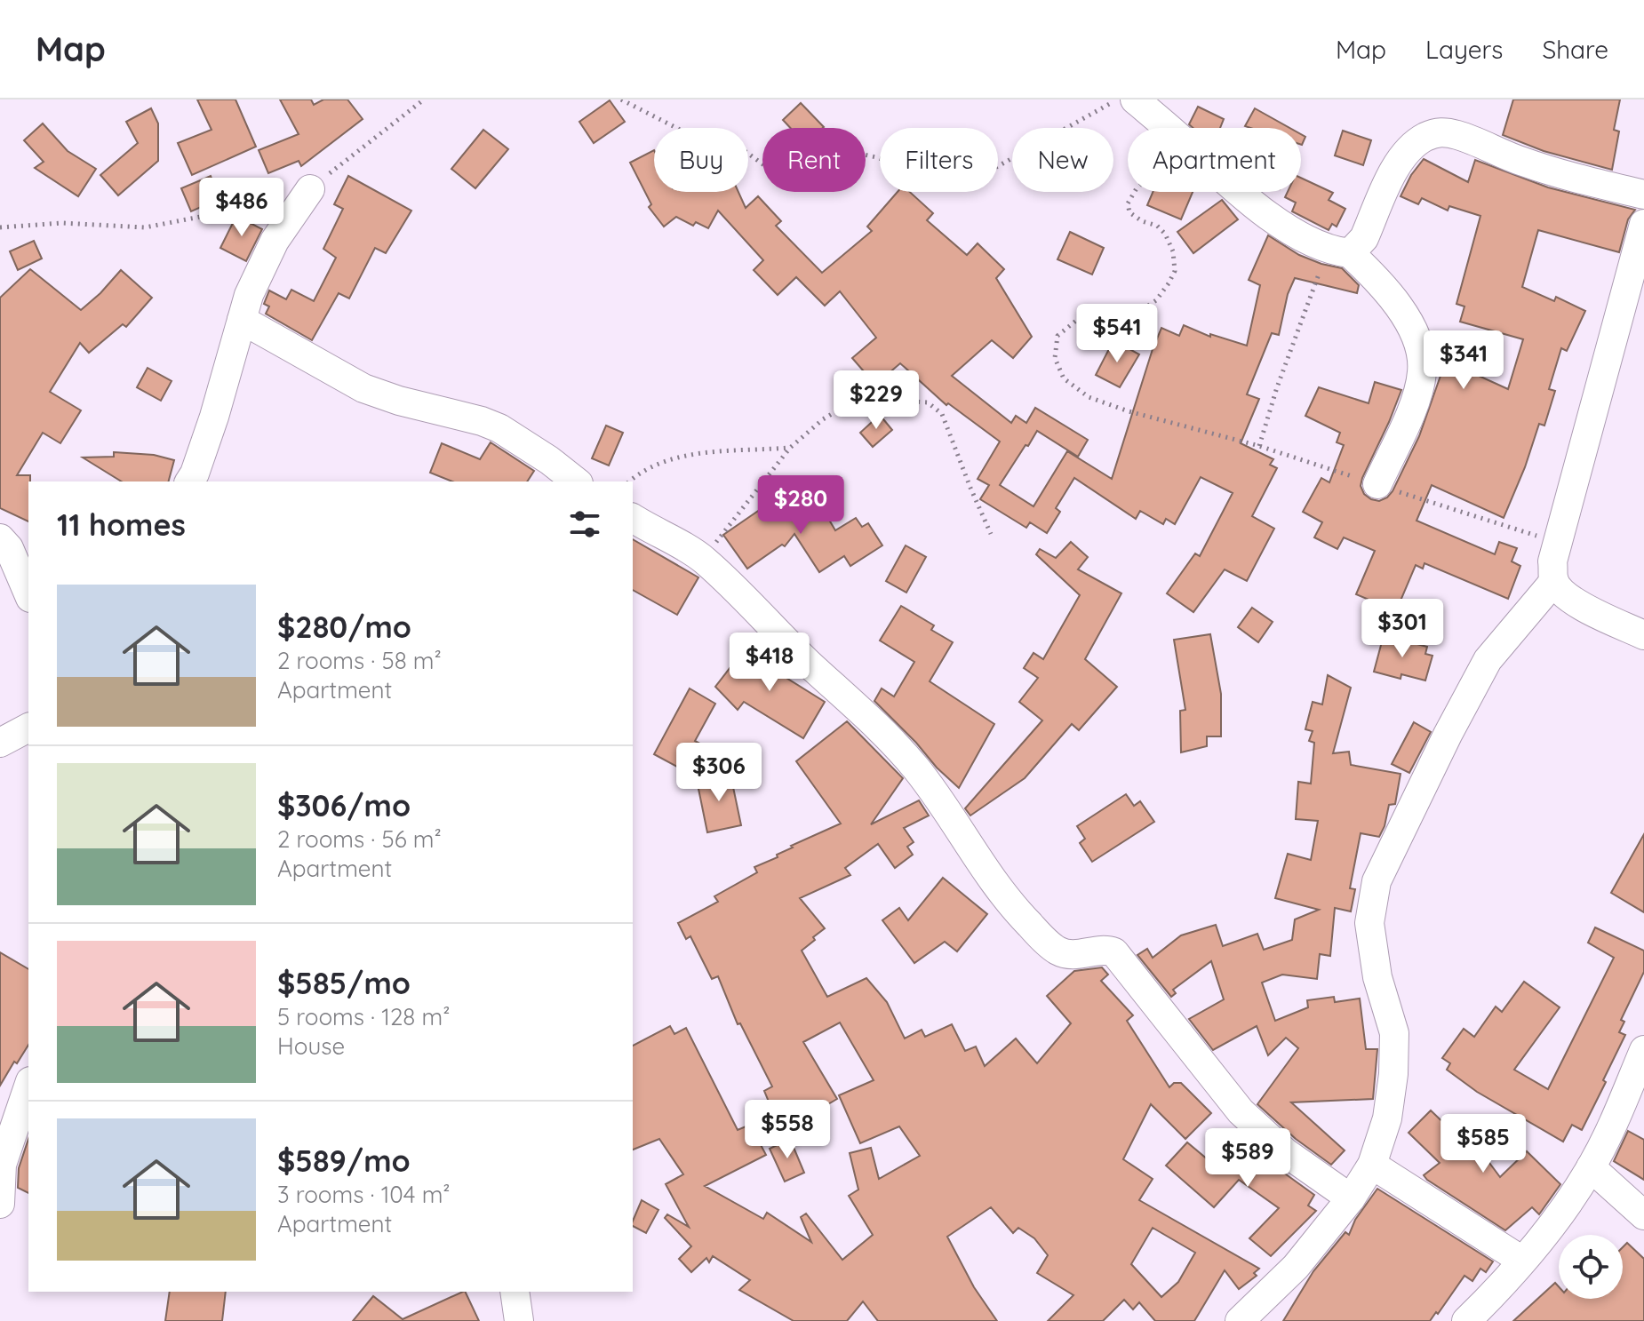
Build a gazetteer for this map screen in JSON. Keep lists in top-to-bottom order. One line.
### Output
{"page":{"header":"Map","nav":["Map","Layers","Share"],"chip":["Buy","Rent","Filters","New","Apartment"],"price":["$486","$541","$341","$229","$280","$301","$418","$306","$558","$585","$589"],"heading":"11 homes","list":[{"name":"$280/mo","note":"2 rooms · 58 m² · Apartment"},{"name":"$306/mo","note":"2 rooms · 56 m² · Apartment"},{"name":"$585/mo","note":"5 rooms · 128 m² · House"},{"name":"$589/mo","note":"3 rooms · 104 m² · Apartment"}]}}
